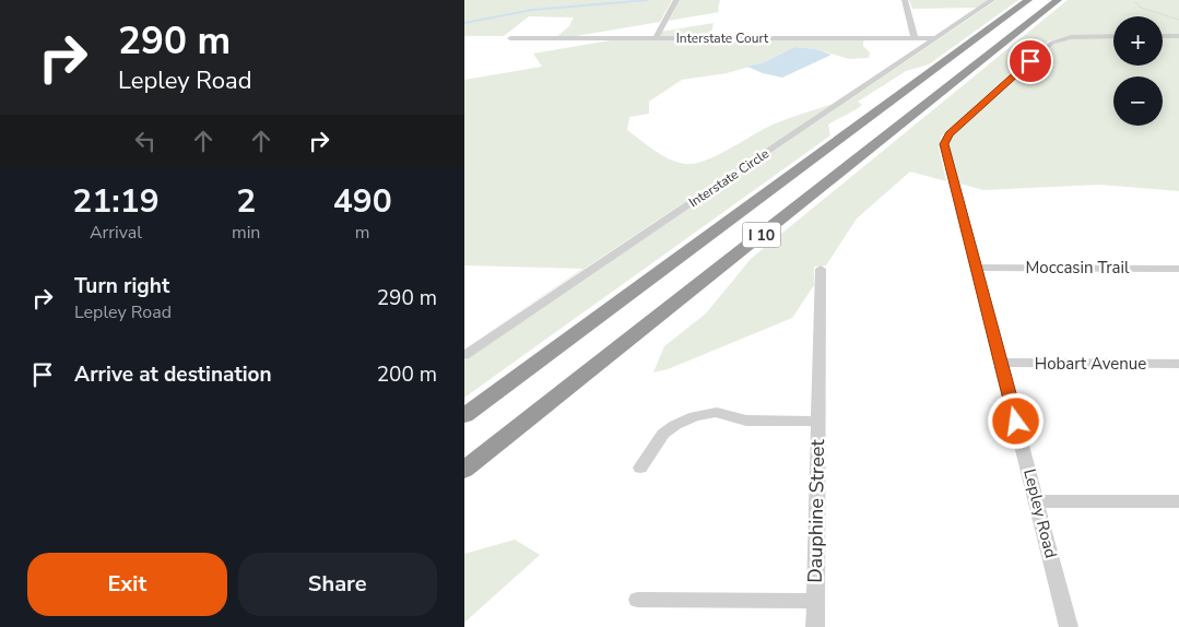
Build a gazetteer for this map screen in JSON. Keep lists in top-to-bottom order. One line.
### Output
{"streets":{"highway":["I 10"],"street":["Interstate Court","Interstate Circle","Moccasin Trail","Hobart Avenue","Dauphine Street","Lepley Road"]},"crossings":[["Interstate Court","Interstate Circle"],["Moccasin Trail","Lepley Road"],["Hobart Avenue","Lepley Road"]],"page":{"turn":["290 m","Lepley Road"],"map_buttons":["+","−"],"eta":["21:19","Arrival","2","min","490","m"],"list":[{"name":"Turn right","note":"Lepley Road","value":"290 m"},{"name":"Arrive at destination","value":"200 m"}],"buttons":["Exit","Share"]}}
